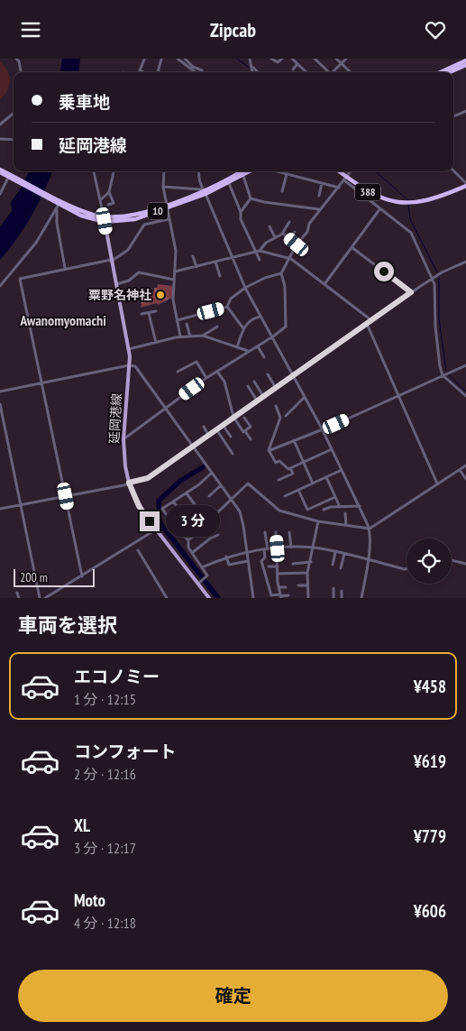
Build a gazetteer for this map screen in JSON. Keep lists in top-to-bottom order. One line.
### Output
{"streets":{"highway":["388","10"],"main road":["延岡港線"]},"crossings":[["10","延岡港線"]],"districts":["Awanomyomachi"],"places":["粟野名神社"],"scale_bar":"200 m","page":{"header":"Zipcab","banner":["乗車地","延岡港線"],"bubble":"3 分","scale":"200 m","heading":"車両を選択","list":[{"name":"エコノミー","note":"1 分 · 12:15","value":"¥458"},{"name":"コンフォート","note":"2 分 · 12:16","value":"¥619"},{"name":"XL","note":"3 分 · 12:17","value":"¥779"},{"name":"Moto","note":"4 分 · 12:18","value":"¥606"}],"buttons":"確定"}}
